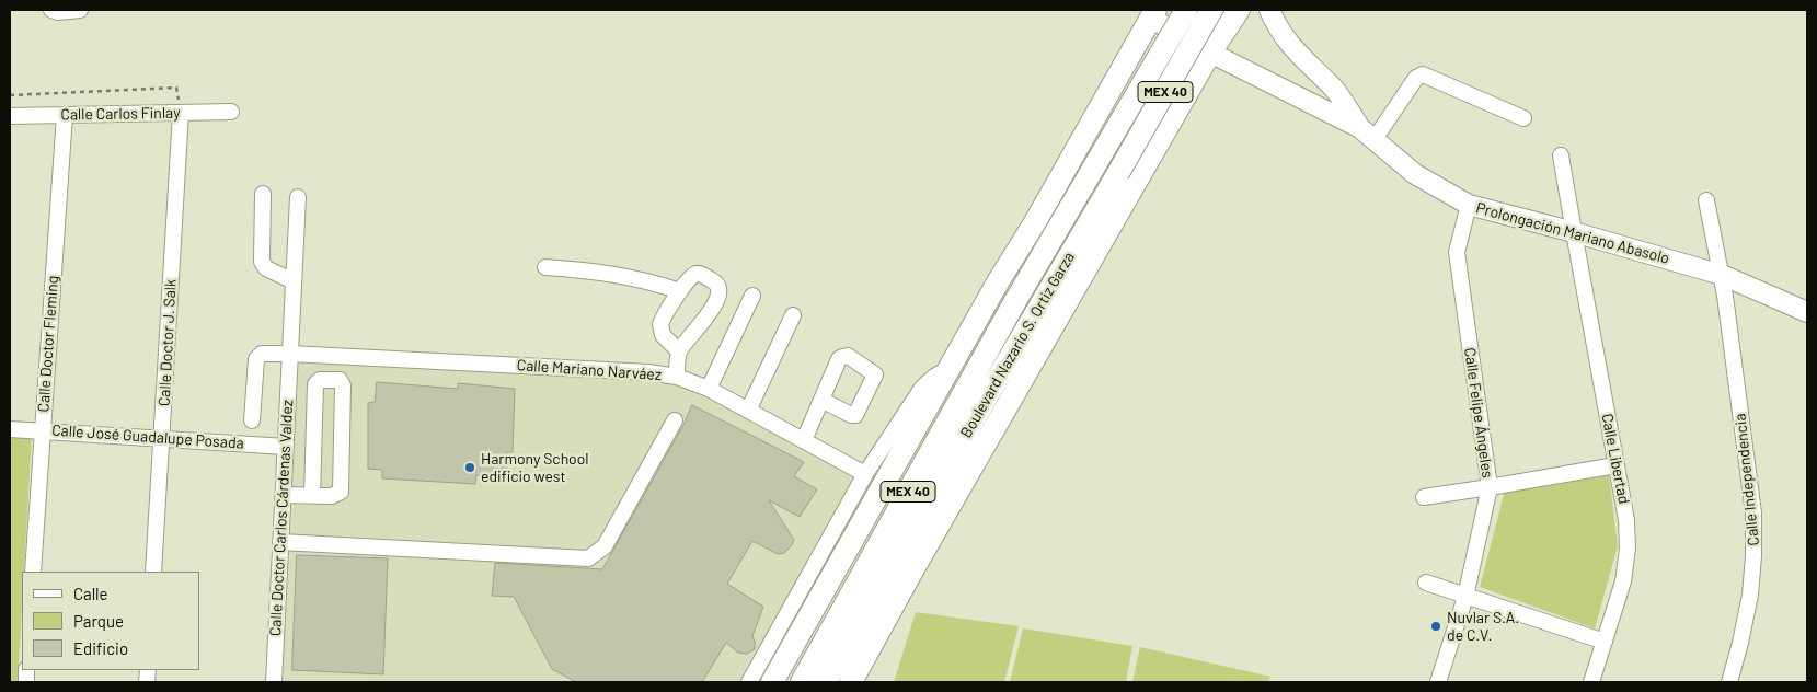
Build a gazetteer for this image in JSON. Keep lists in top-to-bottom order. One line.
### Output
{"streets":{"highway":["MEX 40","Boulevard Nazario S. Ortiz Garza"],"main road":["Prolongación Mariano Abasolo"],"street":["Calle Carlos Finlay","Calle Doctor J. Salk","Calle Doctor Fleming","Calle Mariano Narváez","Calle Felipe Ángeles","Calle José Guadalupe Posada","Calle Libertad","Calle Independencia","Calle Doctor Carlos Cárdenas Valdez"]},"crossings":[["Calle Carlos Finlay","Calle Doctor J. Salk"],["Calle Carlos Finlay","Calle Doctor Fleming"],["Prolongación Mariano Abasolo","Calle Felipe Ángeles"],["Prolongación Mariano Abasolo","Calle Libertad"],["Prolongación Mariano Abasolo","Calle Independencia"],["Calle Doctor J. Salk","Calle José Guadalupe Posada"],["Calle Doctor Fleming","Calle José Guadalupe Posada"],["Calle Mariano Narváez","Calle Doctor Carlos Cárdenas Valdez"],["Calle José Guadalupe Posada","Calle Doctor Carlos Cárdenas Valdez"]],"places":["Harmony School edificio west","Nuvlar S.A. de C.V."],"legend":["Calle","Parque","Edificio"]}
